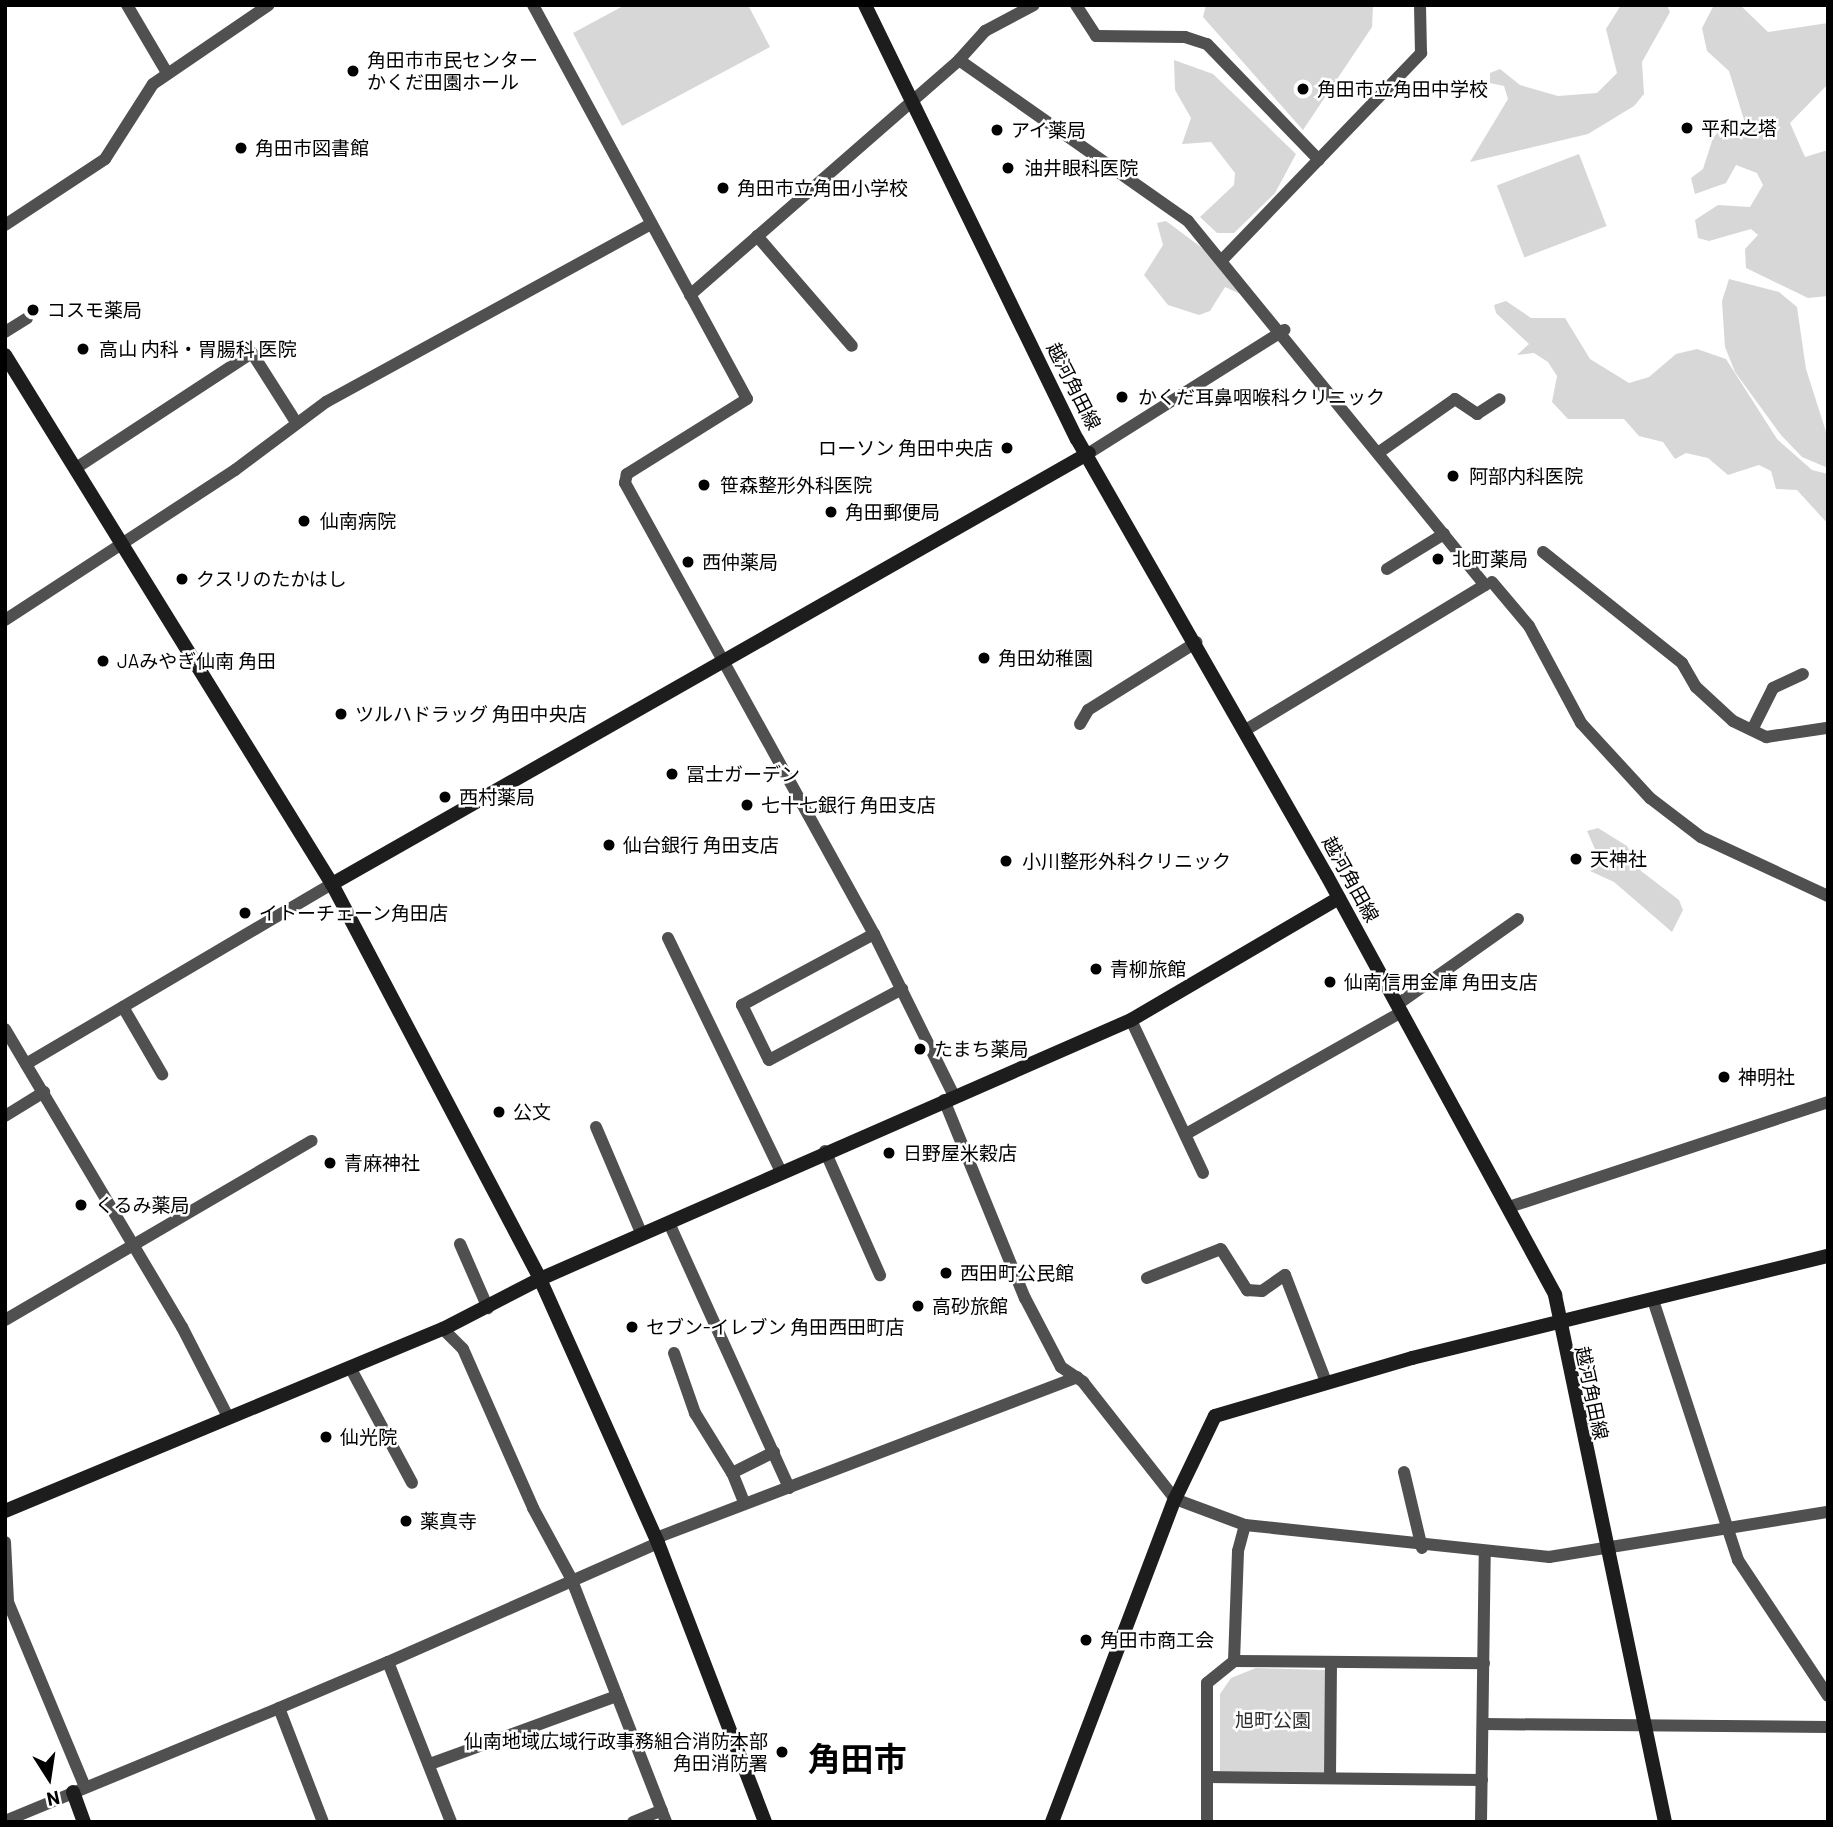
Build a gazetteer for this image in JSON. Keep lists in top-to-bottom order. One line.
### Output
{"streets":{"street":["越河角田線"]},"districts":["角田市"],"parks":["旭町公園"],"places":["角田市市民センター かくだ田園ホール","角田市立角田中学校","平和之塔","アイ薬局","角田市図書館","油井眼科医院","角田市立角田小学校","コスモ薬局","高山 内科・胃腸科 医院","かくだ耳鼻咽喉科クリニック","ローソン 角田中央店","阿部内科医院","笹森整形外科医院","角田郵便局","仙南病院","北町薬局","西仲薬局","クスリのたかはし","角田幼稚園","JAみやぎ仙南 角田","ツルハドラッグ 角田中央店","冨士ガーデン","西村薬局","七十七銀行 角田支店","仙台銀行 角田支店","天神社","小川整形外科クリニック","イトーチェーン角田店","青柳旅館","仙南信用金庫 角田支店","たまち薬局","神明社","公文","日野屋米穀店","青麻神社","くるみ薬局","西田町公民館","高砂旅館","セブン-イレブン 角田西田町店","仙光院","薬真寺","角田市商工会","仙南地域広域行政事務組合消防本部 角田消防署"],"north":"bottom"}
